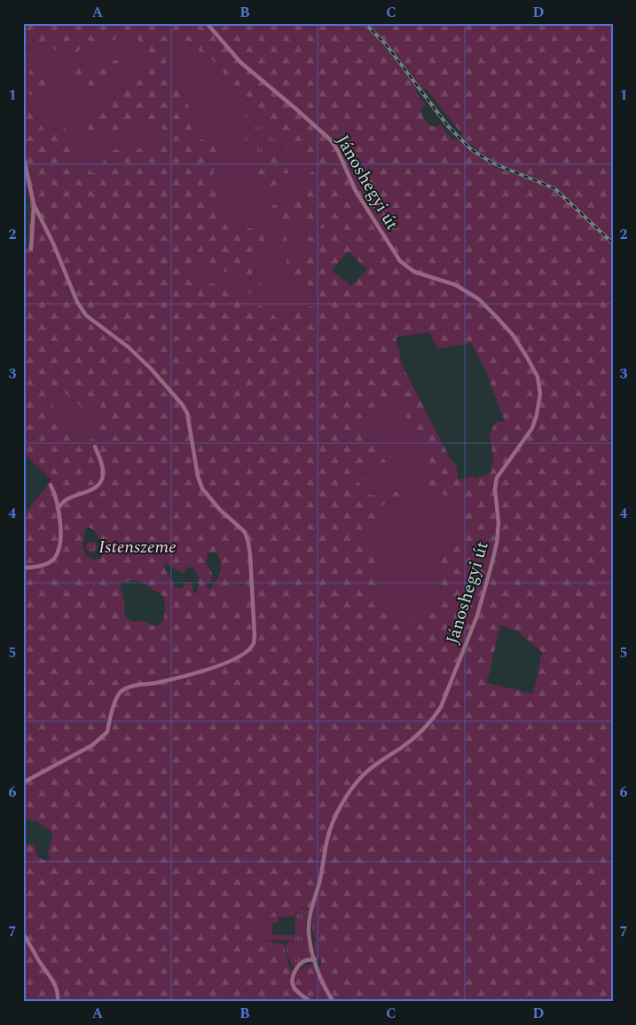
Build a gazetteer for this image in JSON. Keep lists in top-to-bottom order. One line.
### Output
{"streets":{"street":["Jánoshegyi út"]},"parks":["Istenszeme"],"grid":{"columns":["A","B","C","D"],"rows":["1","2","3","4","5","6","7"]}}
